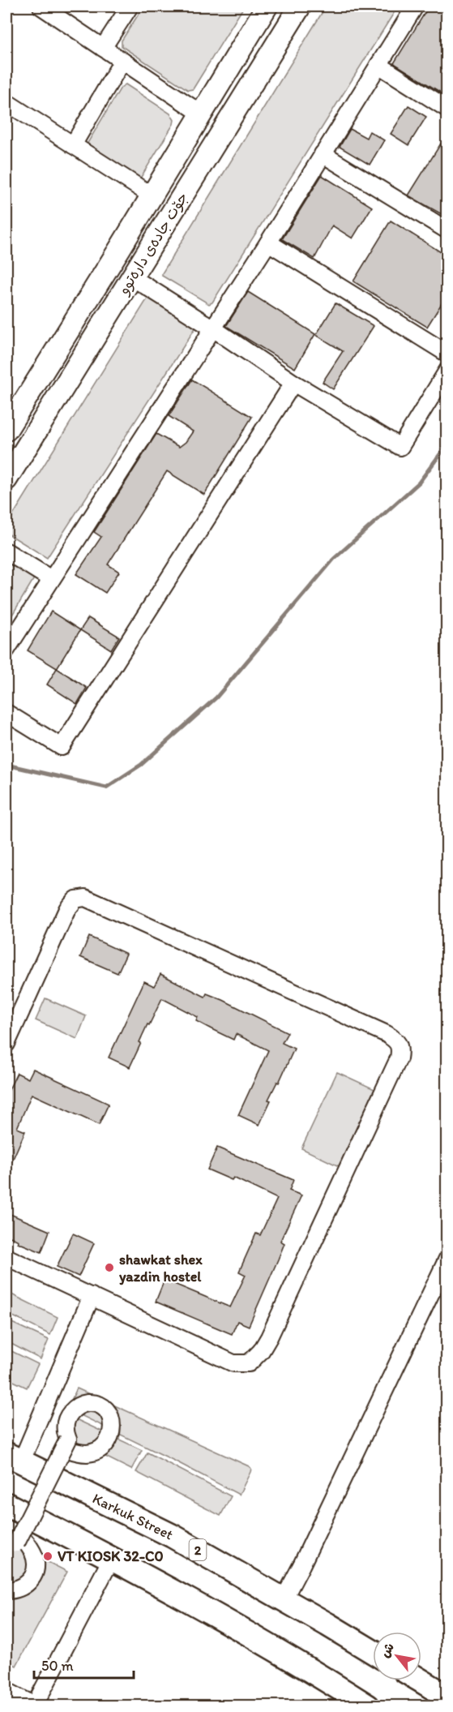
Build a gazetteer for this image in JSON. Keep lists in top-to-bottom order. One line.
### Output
{"streets":{"highway":["Karkuk Street","2"],"main road":["جۆت جادەی دارەتوو"]},"places":["shawkat shex yazdin hostel","VT KIOSK 32-C0"],"scale_bar":"50 m","north":"top left"}
